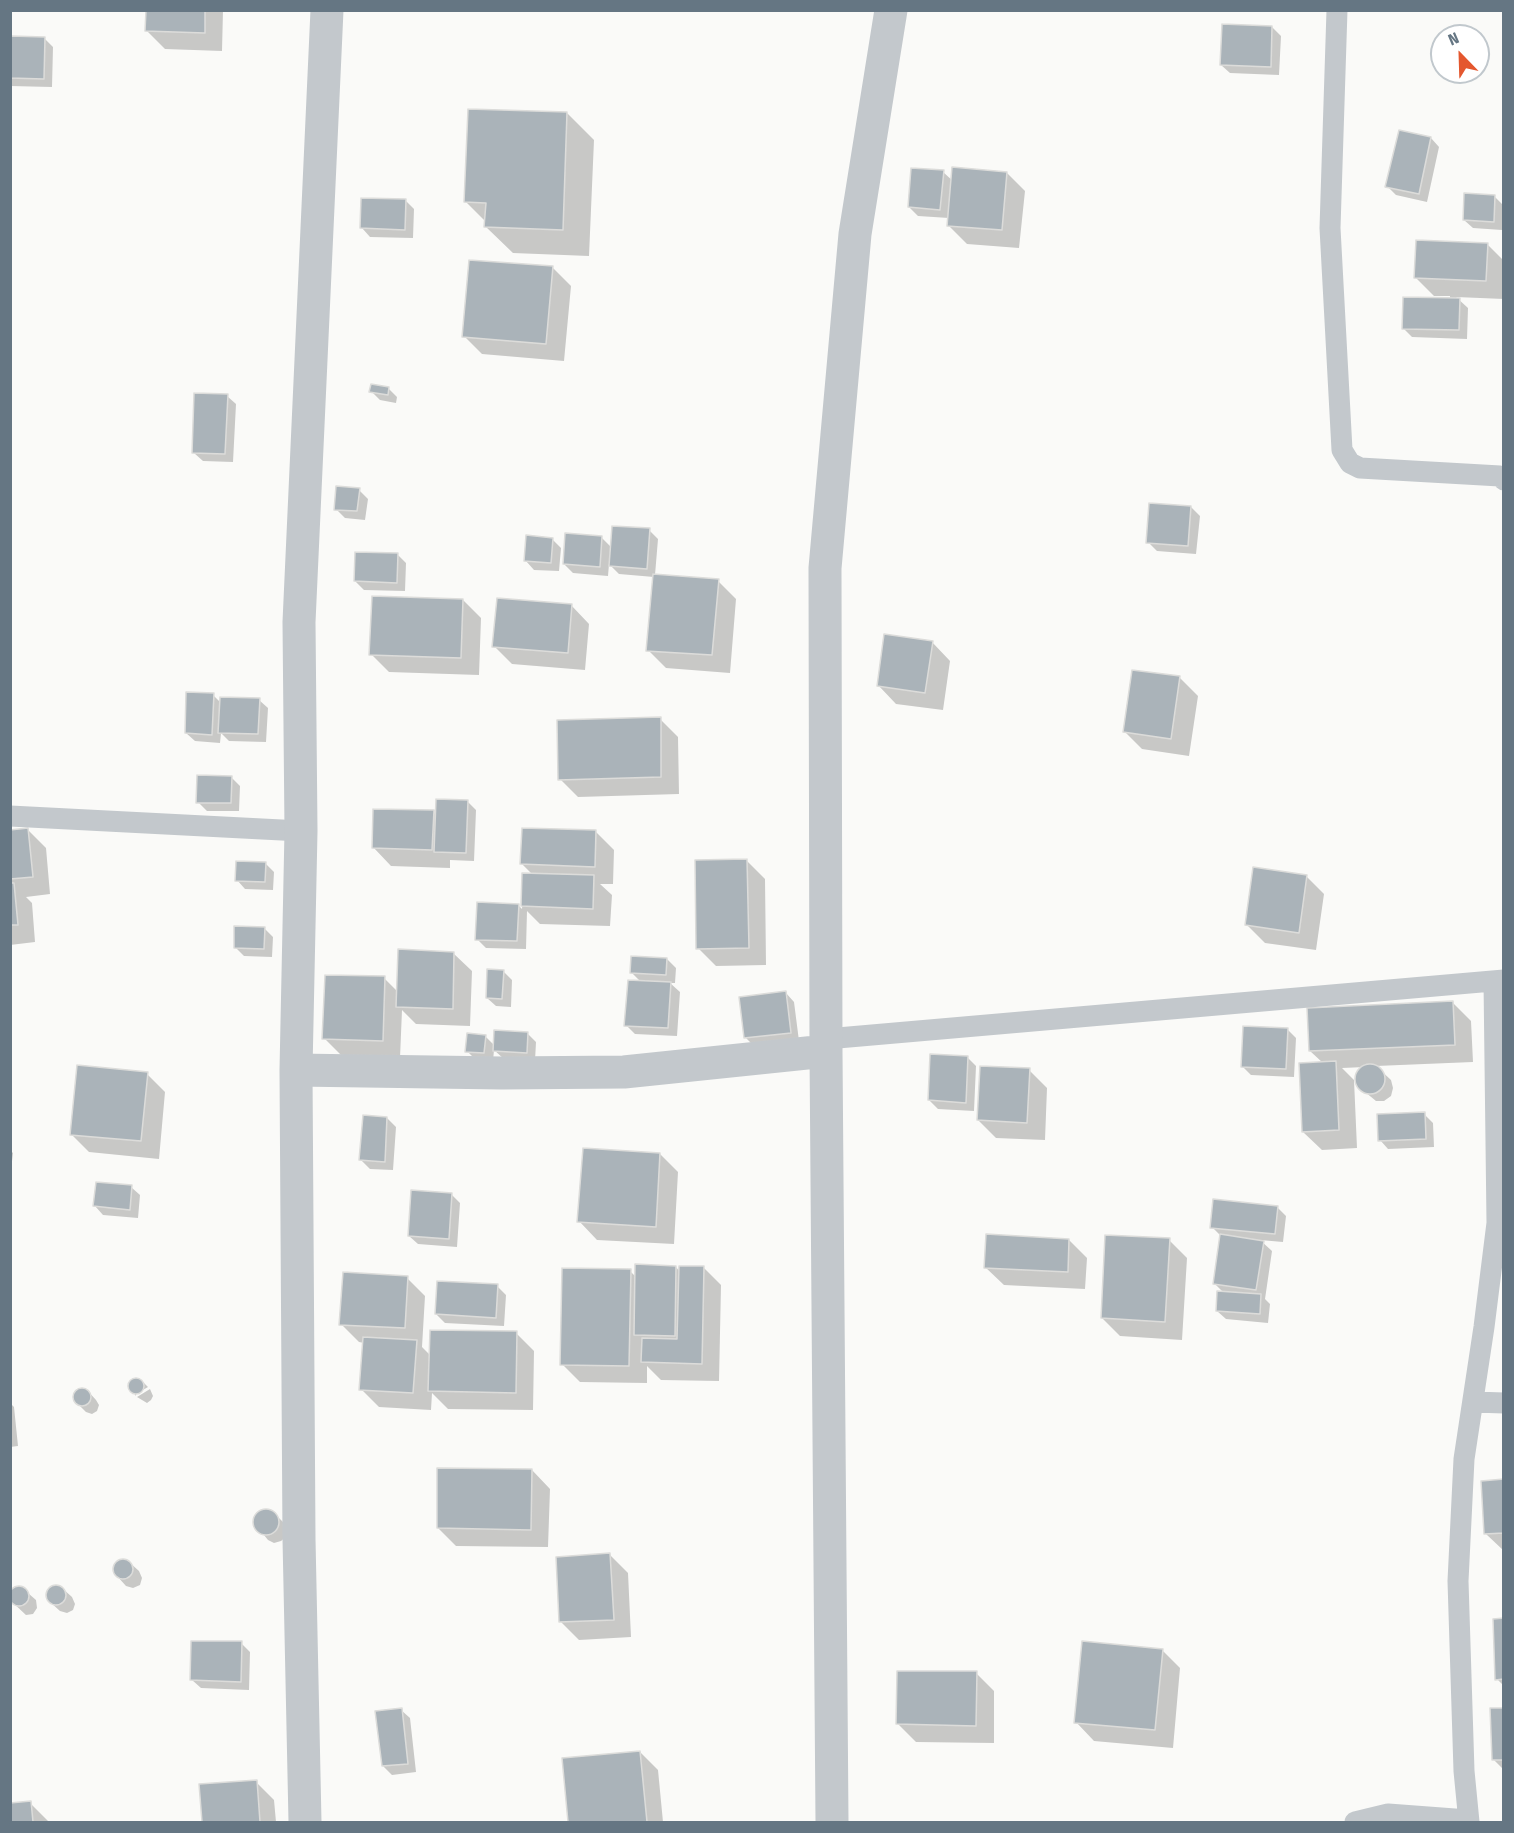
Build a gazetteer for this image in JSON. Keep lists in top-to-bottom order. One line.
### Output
{"north":"top left"}
